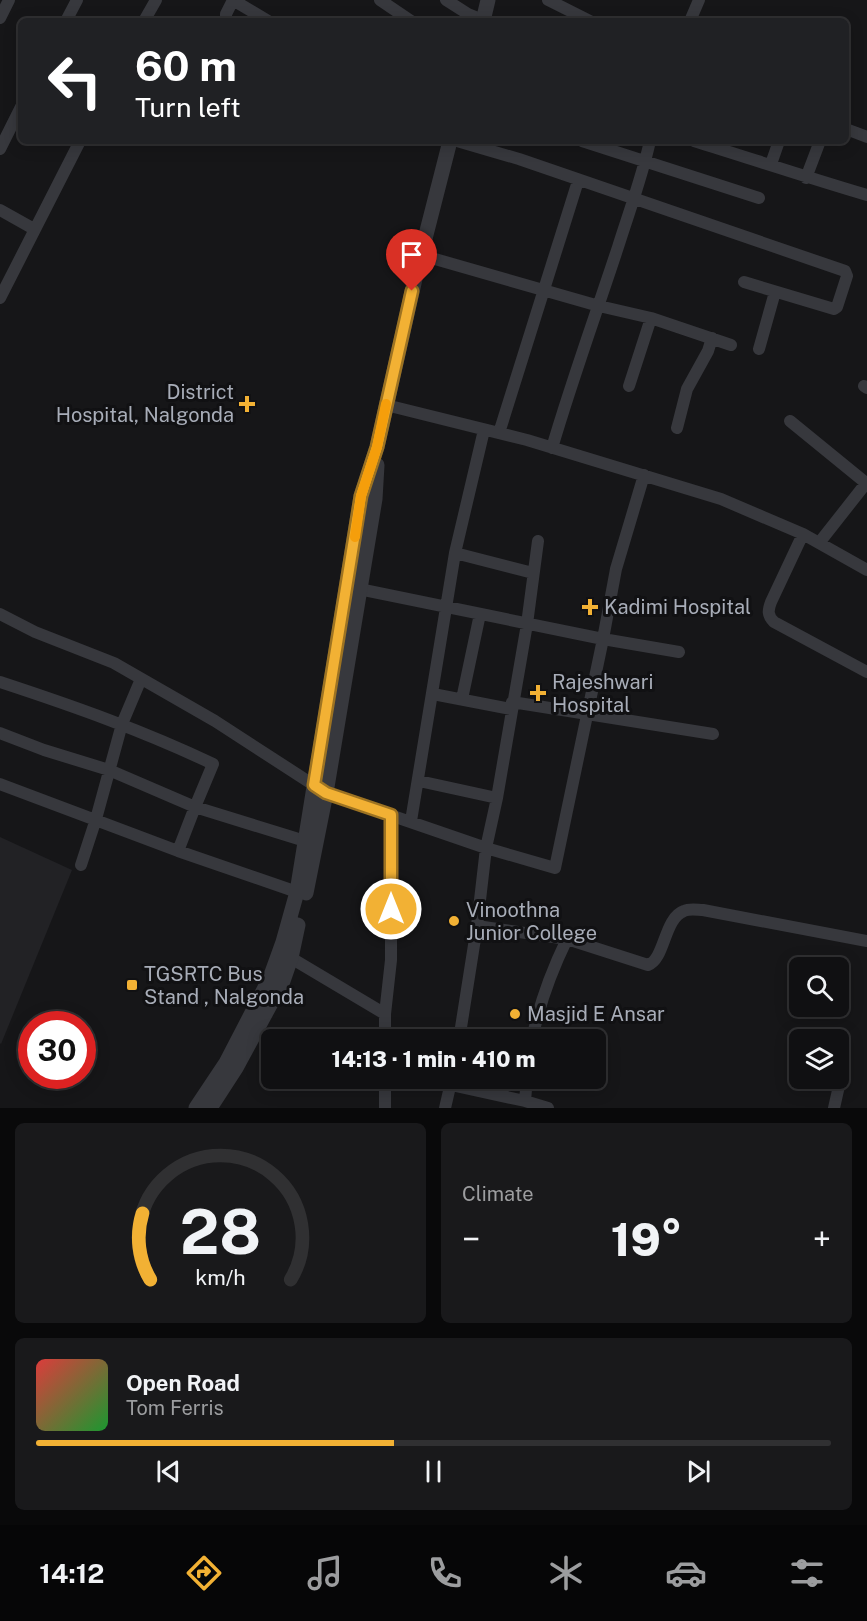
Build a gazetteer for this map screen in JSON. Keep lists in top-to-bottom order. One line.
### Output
{"places":{"health":["District Hospital, Nalgonda","Kadimi Hospital","Rajeshwari Hospital"],"other":["Vinoothna Junior College","Masjid E Ansar"],"transit":["TGSRTC Bus Stand , Nalgonda"]},"page":{"turn":["60 m","Turn left"],"limit":"30","trip":"14:13 · 1 min · 410 m","tile":"Climate","heat":["−","19°","+"],"song":["Open Road","Tom Ferris"],"tabs":"14:12","gauge":["28","km/h"]}}
